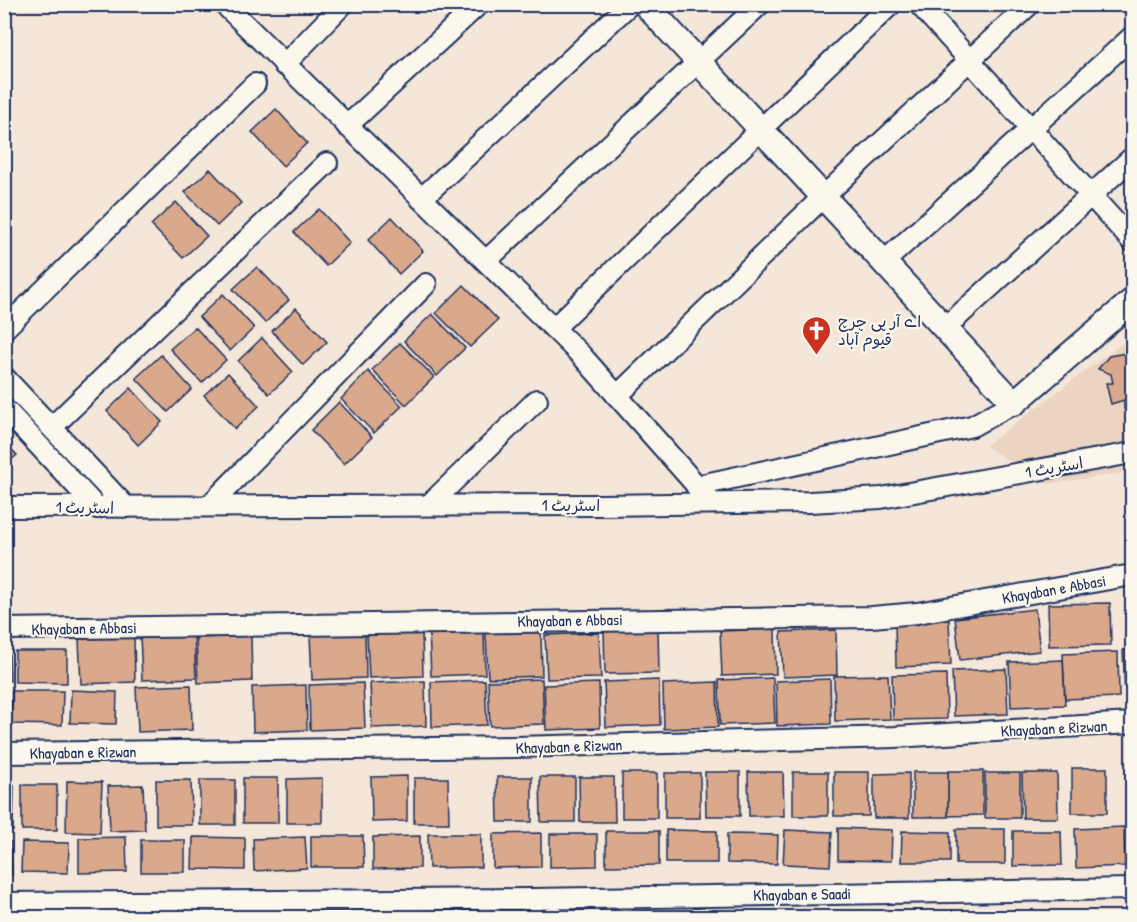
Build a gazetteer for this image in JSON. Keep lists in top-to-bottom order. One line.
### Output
{"streets":{"street":["اسٹریٹ 1","Khayaban e Abbasi","Khayaban e Rizwan","Khayaban e Saadi"]},"places":{"church":["اے آر پی چرچ قیوم آباد"]}}
